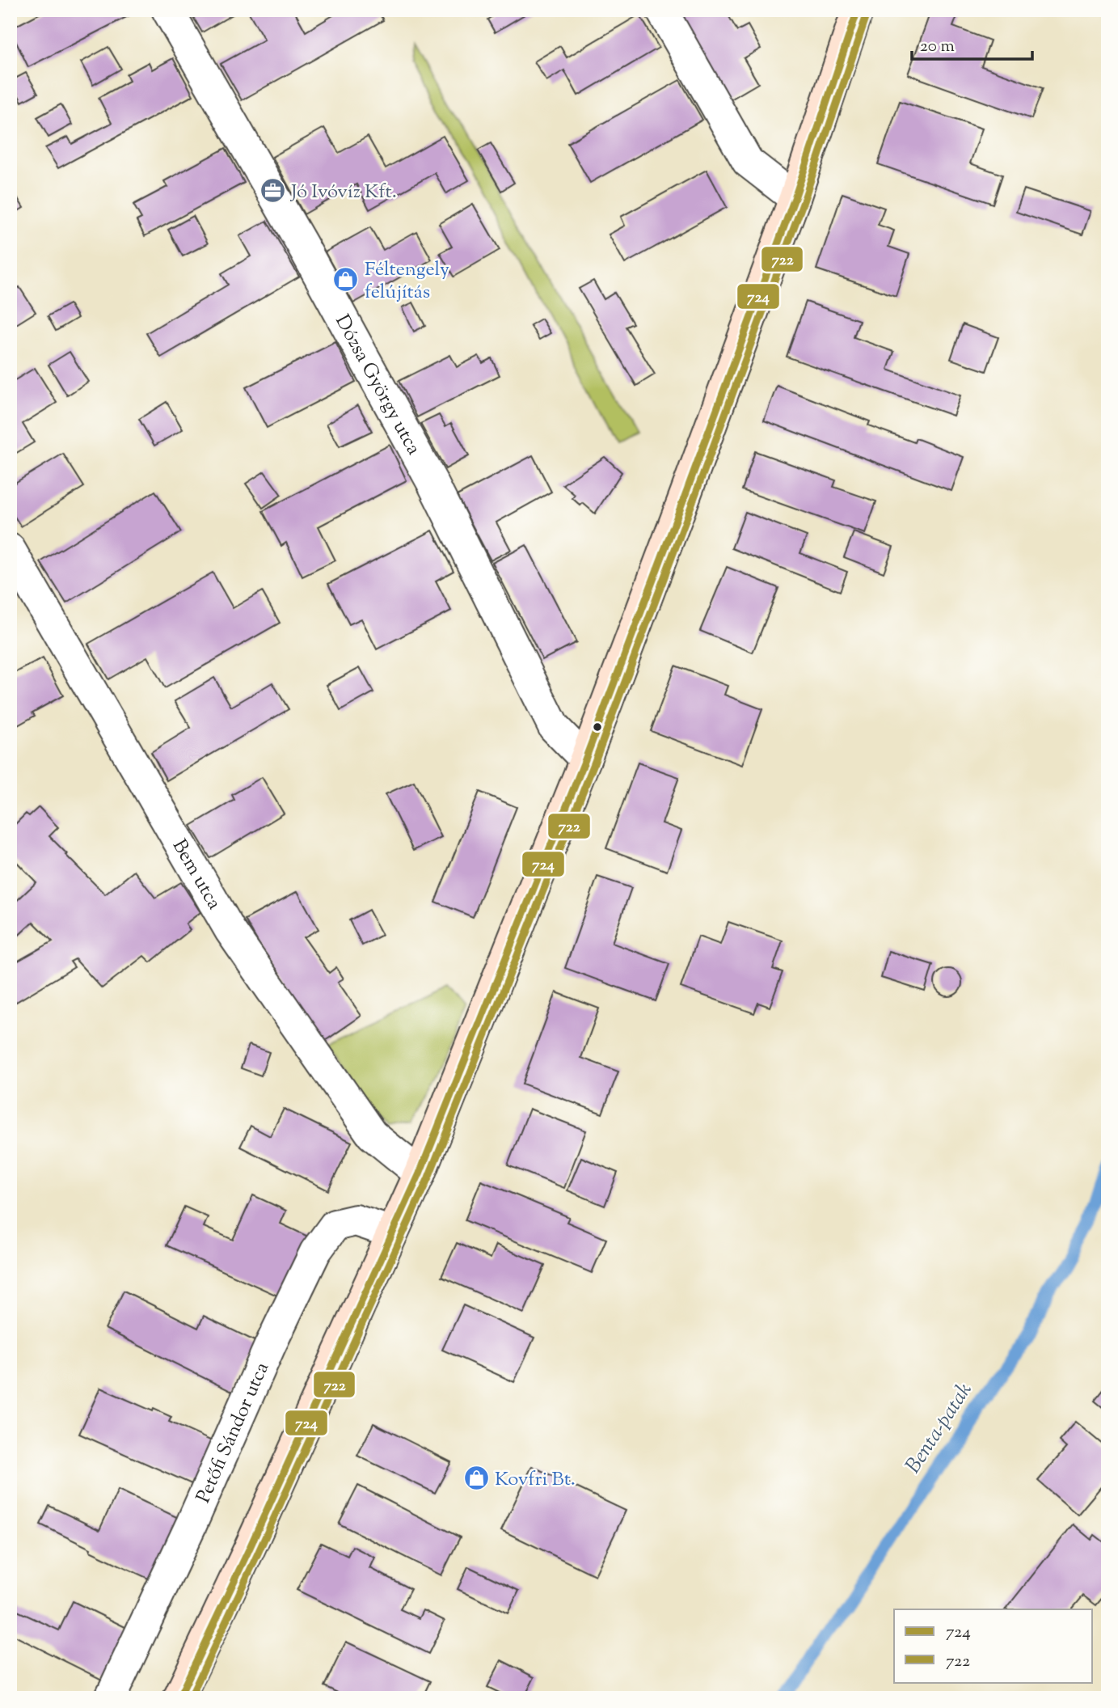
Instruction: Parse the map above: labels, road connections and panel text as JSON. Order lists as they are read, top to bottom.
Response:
{
  "streets": {
    "street": ["Dózsa György utca", "Bem utca", "Petőfi Sándor utca"]
  },
  "water": ["Benta-patak"],
  "places": {
    "office": ["Jó Ivóvíz Kft."],
    "shop": ["Féltengely felújítás", "Kovfri Bt."]
  },
  "lines": ["transit line 724", "transit line 722"],
  "legend": ["724", "722"],
  "scale_bar": "20 m"
}
